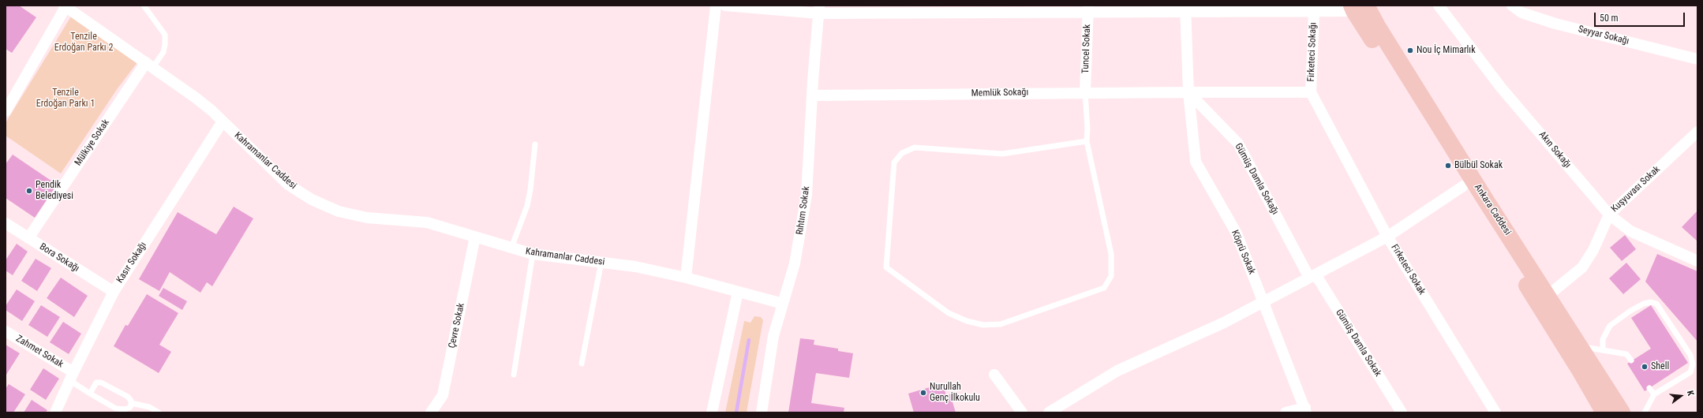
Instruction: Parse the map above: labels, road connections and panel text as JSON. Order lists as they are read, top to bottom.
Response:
{
  "streets": {
    "main road": ["Ankara Caddesi"],
    "street": [
      "Seyyar Sokağı",
      "Tuncel Sokak",
      "Firketeci Sokağı",
      "Memlük Sokağı",
      "Mülkiye Sokak",
      "Akın Sokağı",
      "Kahramanlar Caddesi",
      "Gümüş Damla Sokağı",
      "Kuşyuvası Sokak",
      "Rıhtım Sokak",
      "Köprü Sokak",
      "Bora Sokağı",
      "Kasır Sokağı",
      "Firketeci Sokak",
      "Çevre Sokak",
      "Gümüş Damla Sokak",
      "Zahmet Sokak"
    ]
  },
  "crossings": [
    ["Tuncel Sokak", "Memlük Sokağı"],
    ["Firketeci Sokağı", "Memlük Sokağı"],
    ["Memlük Sokağı", "Gümüş Damla Sokağı"],
    ["Memlük Sokağı", "Rıhtım Sokak"],
    ["Memlük Sokağı", "Köprü Sokak"],
    ["Mülkiye Sokak", "Kahramanlar Caddesi"],
    ["Mülkiye Sokak", "Bora Sokağı"],
    ["Akın Sokağı", "Kuşyuvası Sokak"],
    ["Kahramanlar Caddesi", "Rıhtım Sokak"],
    ["Kahramanlar Caddesi", "Kasır Sokağı"],
    ["Kahramanlar Caddesi", "Çevre Sokak"],
    ["Gümüş Damla Sokağı", "Köprü Sokak"],
    ["Gümüş Damla Sokağı", "Firketeci Sokak"],
    ["Gümüş Damla Sokağı", "Gümüş Damla Sokak"],
    ["Kuşyuvası Sokak", "Ankara Caddesi"],
    ["Köprü Sokak", "Firketeci Sokak"],
    ["Bora Sokağı", "Kasır Sokağı"],
    ["Kasır Sokağı", "Zahmet Sokak"],
    ["Firketeci Sokak", "Gümüş Damla Sokak"]
  ],
  "parks": ["Tenzile Erdoğan Parkı 2", "Tenzile Erdoğan Parkı 1"],
  "places": [
    "Nou İç Mimarlık",
    "Bülbül Sokak",
    "Pendik Belediyesi",
    "Shell",
    "Nurullah Genç İlkokulu"
  ],
  "scale_bar": "50 m",
  "north": "right"
}
